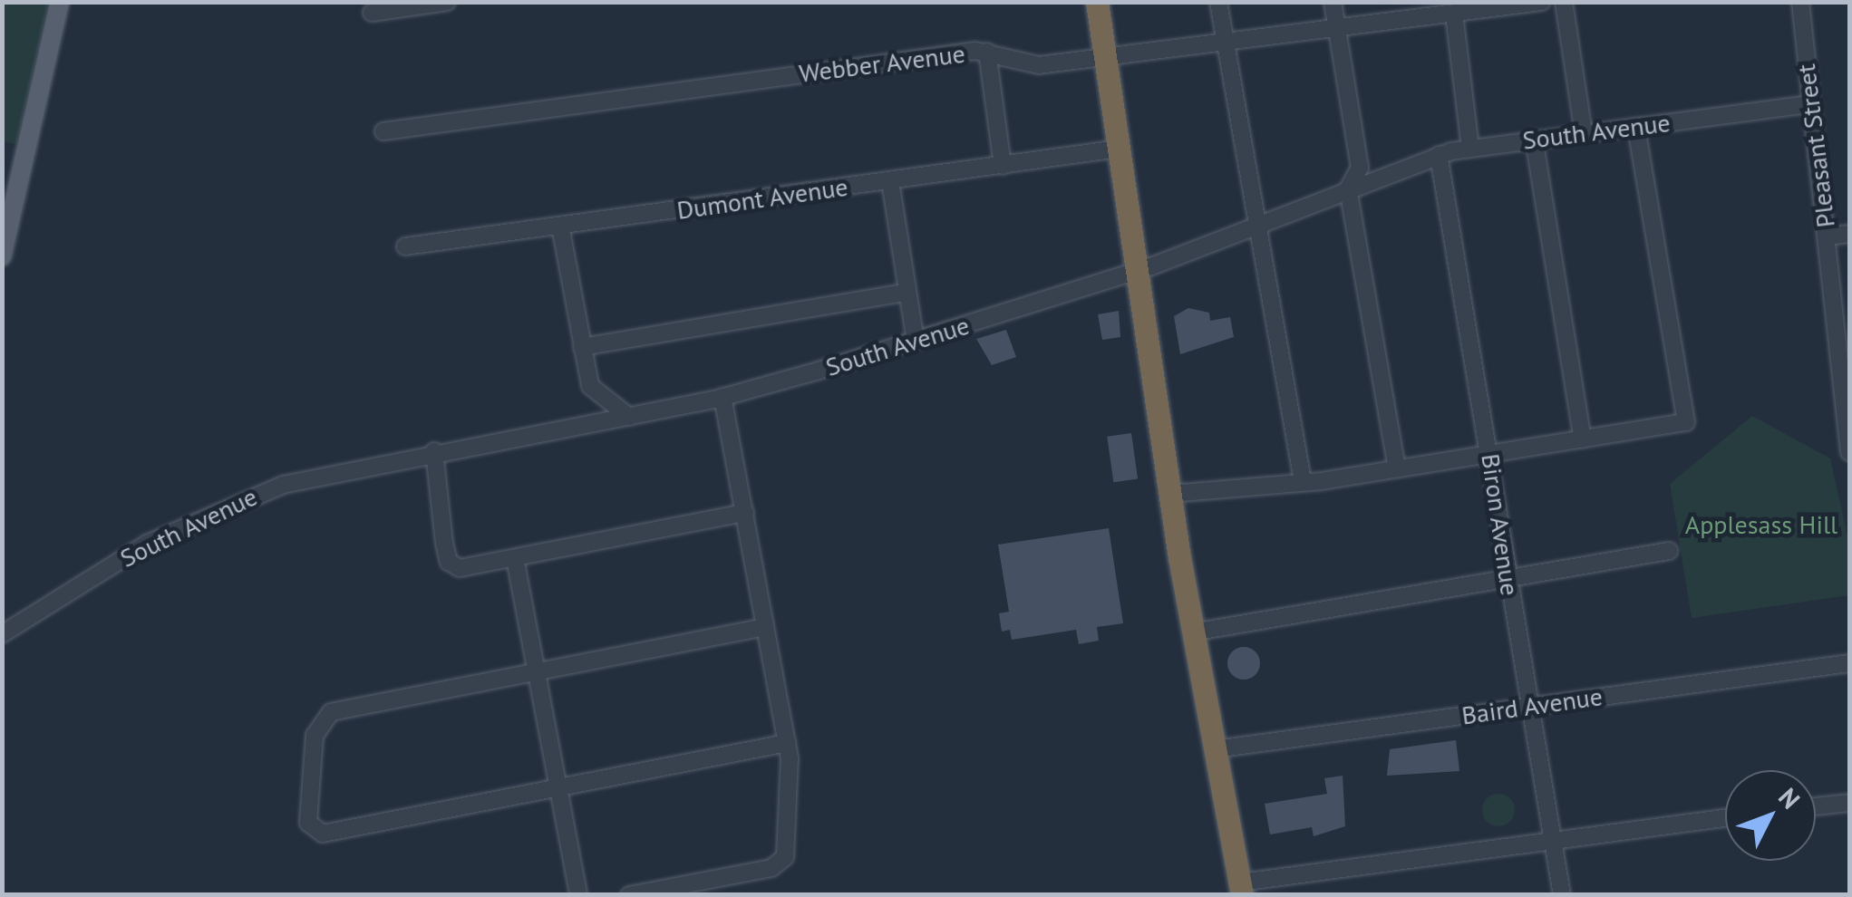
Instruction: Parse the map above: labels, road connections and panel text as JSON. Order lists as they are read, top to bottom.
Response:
{
  "streets": {
    "street": [
      "Webber Avenue",
      "South Avenue",
      "Pleasant Street",
      "Dumont Avenue",
      "Biron Avenue",
      "Baird Avenue"
    ]
  },
  "crossings": [
    ["South Avenue", "Pleasant Street"],
    ["South Avenue", "Biron Avenue"],
    ["Biron Avenue", "Baird Avenue"]
  ],
  "parks": ["Applesass Hill"],
  "north": "top right"
}
